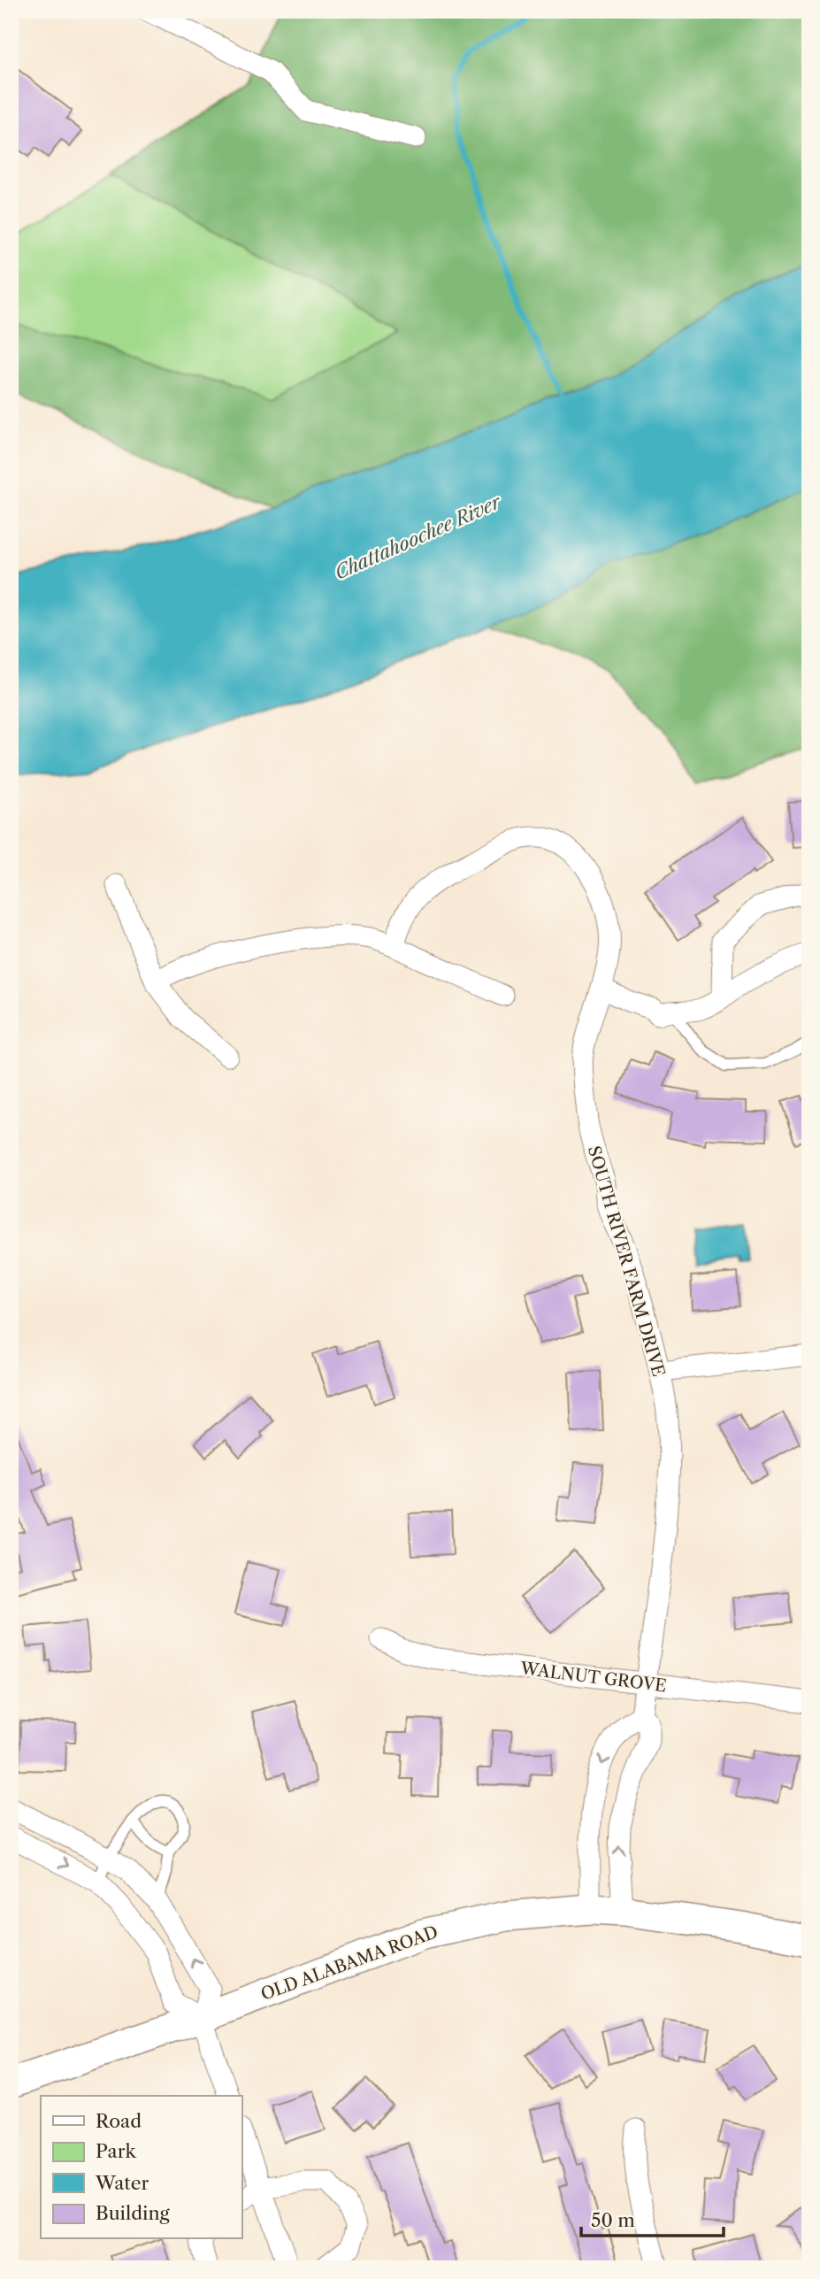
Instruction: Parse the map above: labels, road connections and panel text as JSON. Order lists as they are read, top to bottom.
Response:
{
  "streets": {
    "main road": ["OLD ALABAMA ROAD"],
    "street": ["SOUTH RIVER FARM DRIVE", "WALNUT GROVE"]
  },
  "crossings": [
    ["SOUTH RIVER FARM DRIVE", "WALNUT GROVE"],
    ["SOUTH RIVER FARM DRIVE", "OLD ALABAMA ROAD"]
  ],
  "water": ["Chattahoochee River"],
  "legend": [
    "Road",
    "Park",
    "Water",
    "Building"
  ],
  "scale_bar": "50 m"
}
